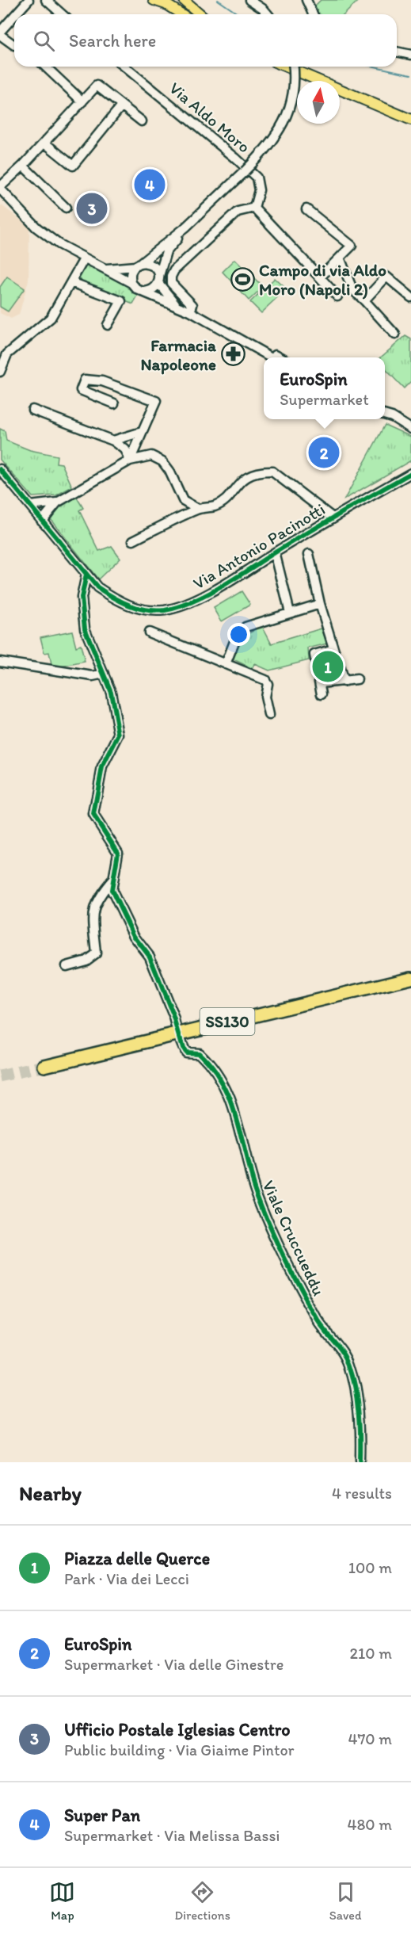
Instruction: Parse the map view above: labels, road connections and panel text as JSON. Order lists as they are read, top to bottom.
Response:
{
  "streets": {
    "highway": ["SS130"],
    "street": ["Via Aldo Moro", "Via Antonio Pacinotti", "Viale Cruccueddu"]
  },
  "crossings": [
    ["Via Antonio Pacinotti", "Viale Cruccueddu"]
  ],
  "places": {
    "sports": ["Campo di via Aldo Moro (Napoli 2)"],
    "pharmacy": ["Farmacia Napoleone"]
  },
  "north": "top",
  "page": {
    "search": "Search here",
    "pins": [
      "4",
      "3",
      "2",
      "1"
    ],
    "popup": ["EuroSpin", "Supermarket"],
    "heading": ["Nearby", "4 results"],
    "list": [
      {
        "mark": "1",
        "name": "Piazza delle Querce",
        "note": "Park · Via dei Lecci",
        "value": "100 m"
      },
      {
        "mark": "2",
        "name": "EuroSpin",
        "note": "Supermarket · Via delle Ginestre",
        "value": "210 m"
      },
      {
        "mark": "3",
        "name": "Ufficio Postale Iglesias Centro",
        "note": "Public building · Via Giaime Pintor",
        "value": "470 m"
      },
      {
        "mark": "4",
        "name": "Super Pan",
        "note": "Supermarket · Via Melissa Bassi",
        "value": "480 m"
      }
    ],
    "nav": ["Map", "Directions", "Saved"]
  }
}
